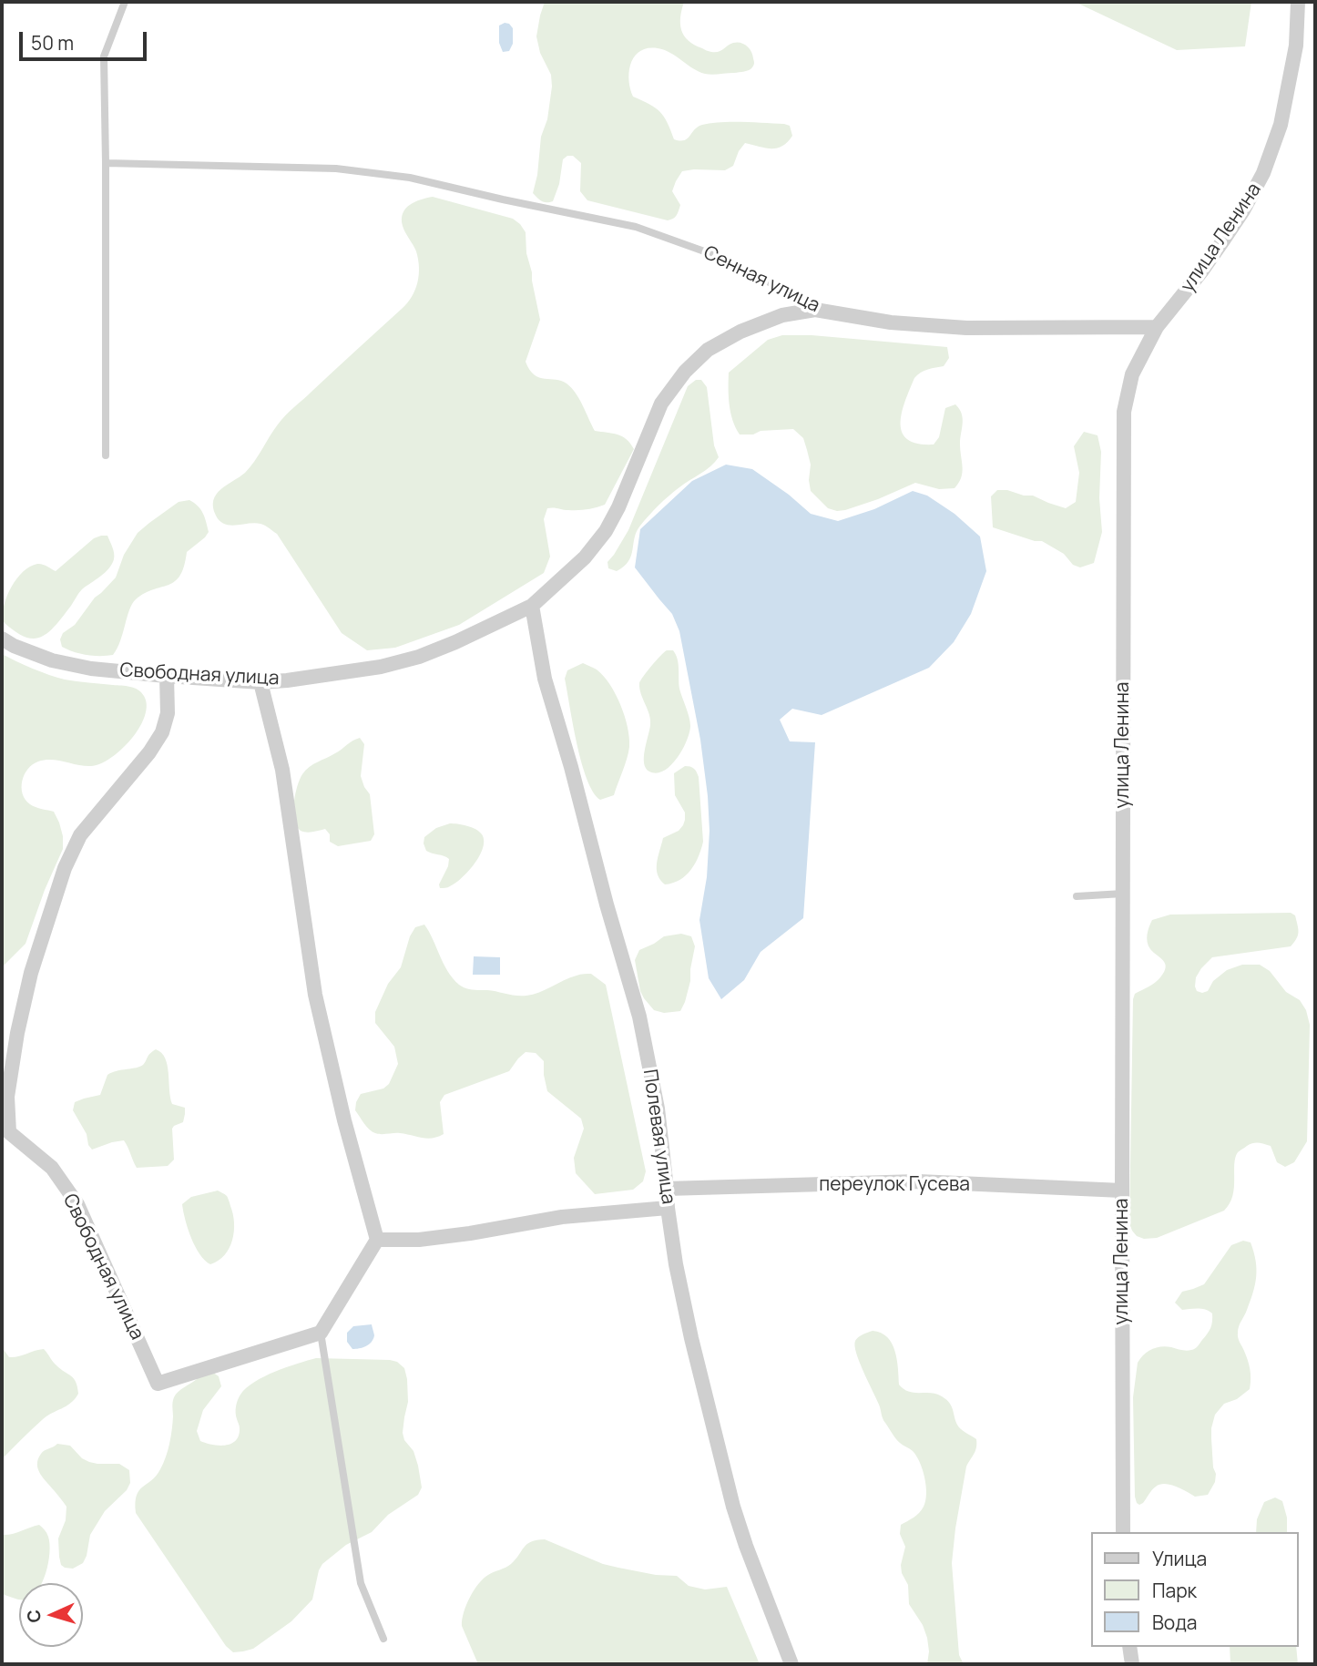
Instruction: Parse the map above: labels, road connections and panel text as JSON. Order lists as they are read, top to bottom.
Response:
{
  "streets": {
    "street": [
      "улица Ленина",
      "Сенная улица",
      "Свободная улица",
      "Полевая улица",
      "переулок Гусева"
    ]
  },
  "crossings": [
    ["улица Ленина", "Сенная улица"],
    ["улица Ленина", "переулок Гусева"],
    ["Сенная улица", "Свободная улица"],
    ["Свободная улица", "Полевая улица"],
    ["Полевая улица", "переулок Гусева"]
  ],
  "legend": ["Улица", "Парк", "Вода"],
  "scale_bar": "50 m",
  "north": "left"
}
